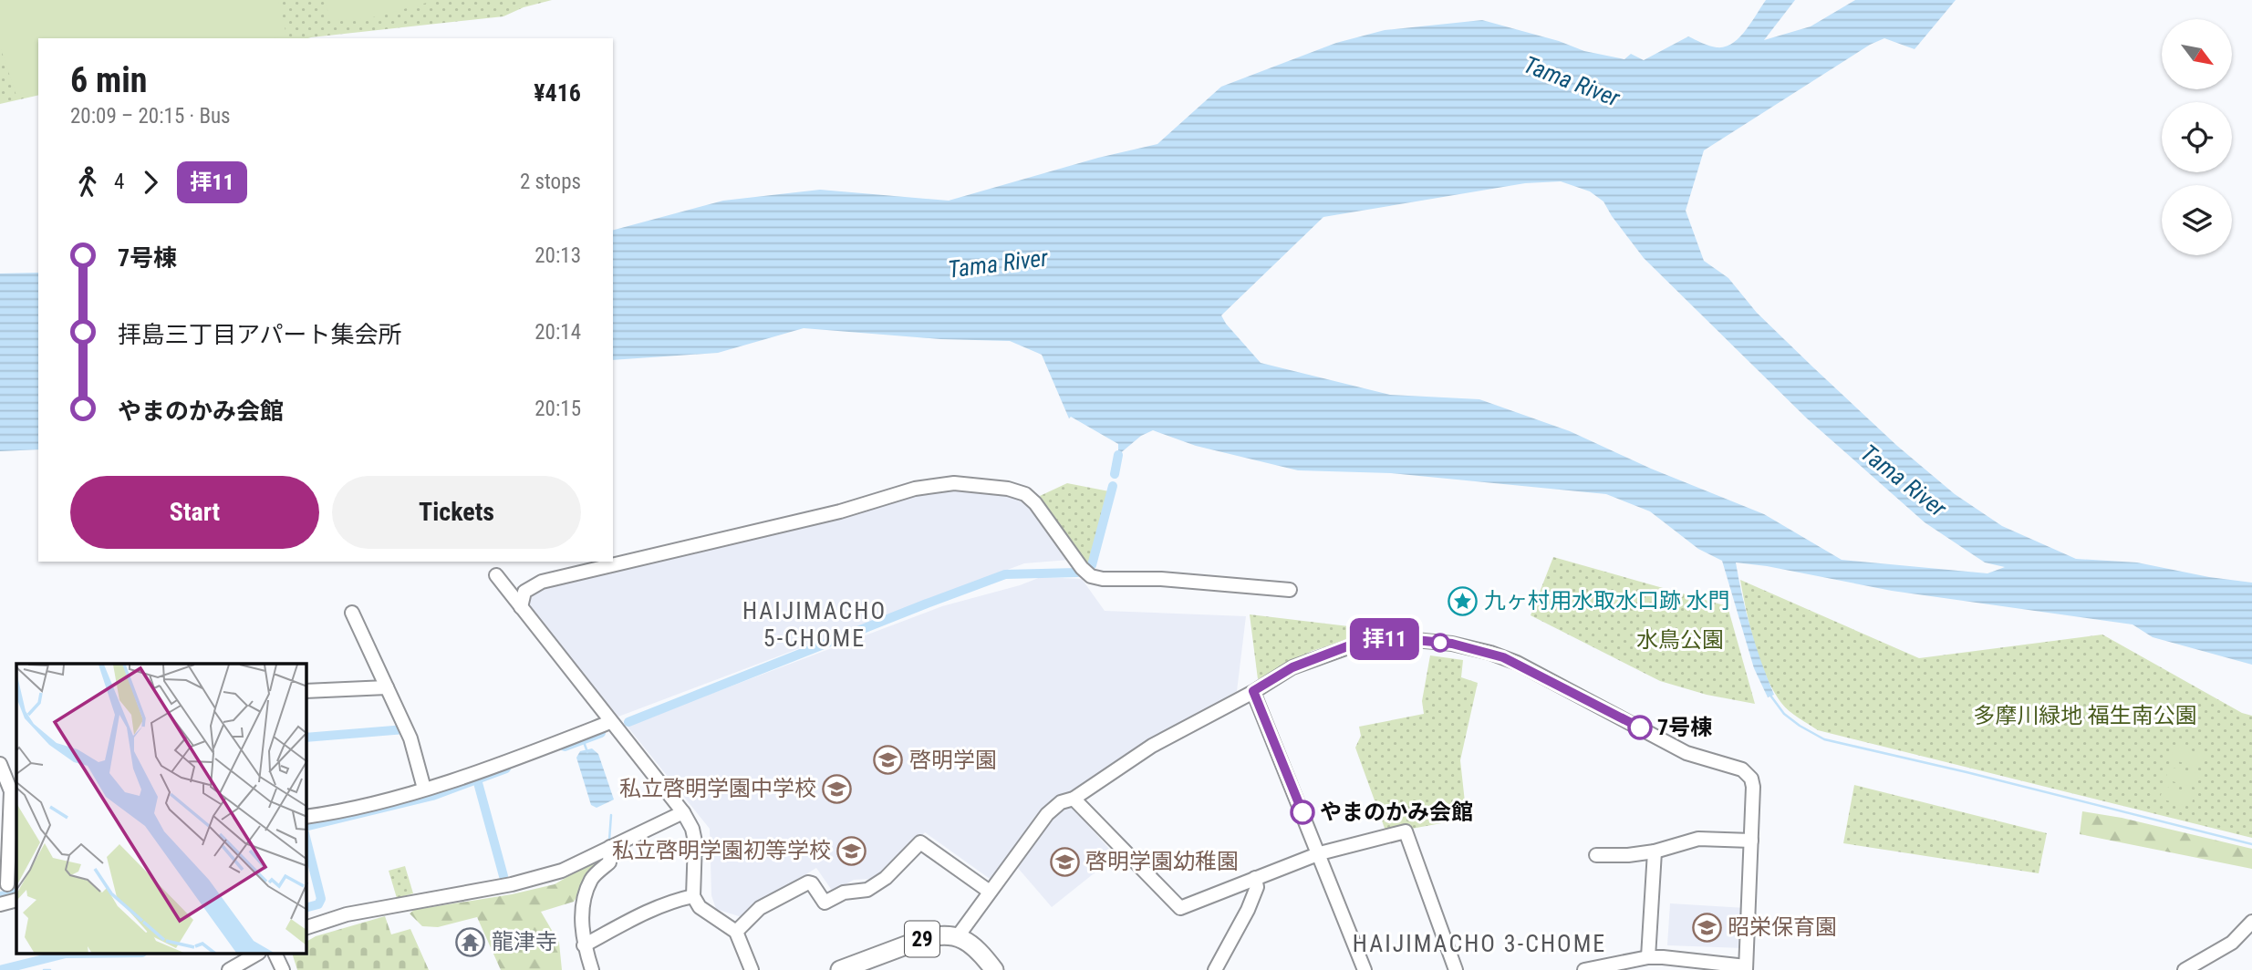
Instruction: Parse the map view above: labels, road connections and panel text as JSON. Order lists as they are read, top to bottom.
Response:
{
  "streets": {
    "main road": ["29"]
  },
  "districts": ["HAIJIMACHO 5-CHOME", "HAIJIMACHO 3-CHOME"],
  "water": ["Tama River"],
  "parks": ["水鳥公園", "多摩川緑地 福生南公園"],
  "places": {
    "place": ["九ヶ村用水取水口跡 水門"],
    "other": ["7号棟", "やまのかみ会館"],
    "school or university": [
      "啓明学園",
      "私立啓明学園中学校",
      "私立啓明学園初等学校",
      "啓明学園幼稚園",
      "昭栄保育園"
    ],
    "temple": ["龍津寺"]
  },
  "lines": ["bus line 拝11"],
  "north": "bottom right",
  "page": {
    "on_map": "拝11",
    "heading": ["6 min", "20:09 – 20:15 · Bus", "¥416"],
    "legs": ["4", "拝11", "2 stops"],
    "list": [
      {
        "name": "7号棟",
        "value": "20:13"
      },
      {
        "name": "拝島三丁目アパート集会所",
        "value": "20:14"
      },
      {
        "name": "やまのかみ会館",
        "value": "20:15"
      }
    ],
    "buttons": ["Start", "Tickets"]
  }
}
